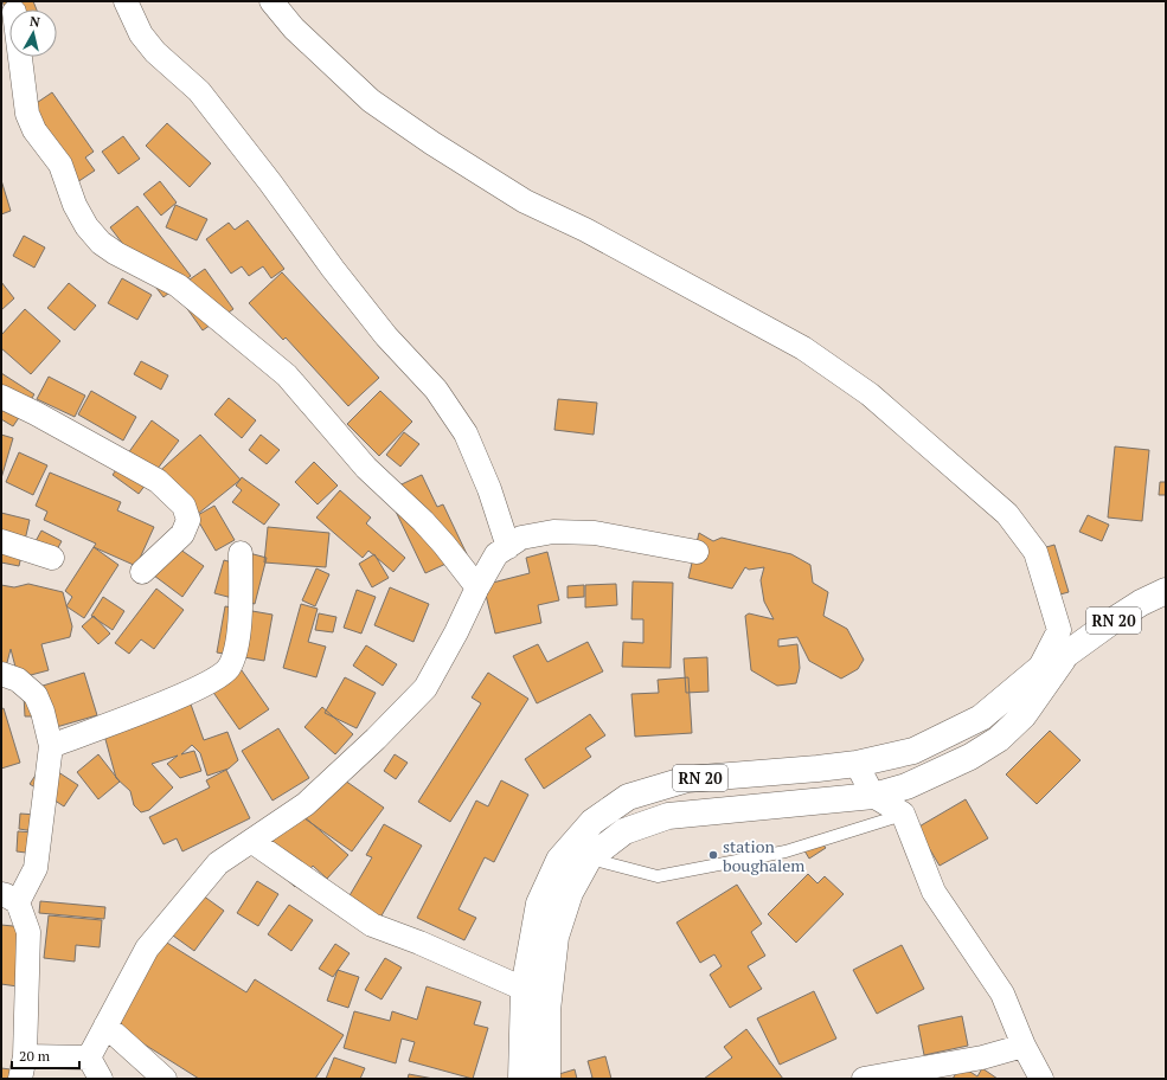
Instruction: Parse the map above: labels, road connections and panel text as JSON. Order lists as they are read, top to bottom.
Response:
{
  "streets": {
    "main road": ["RN 20"]
  },
  "places": ["station boughalem"],
  "scale_bar": "20 m",
  "north": "top"
}
